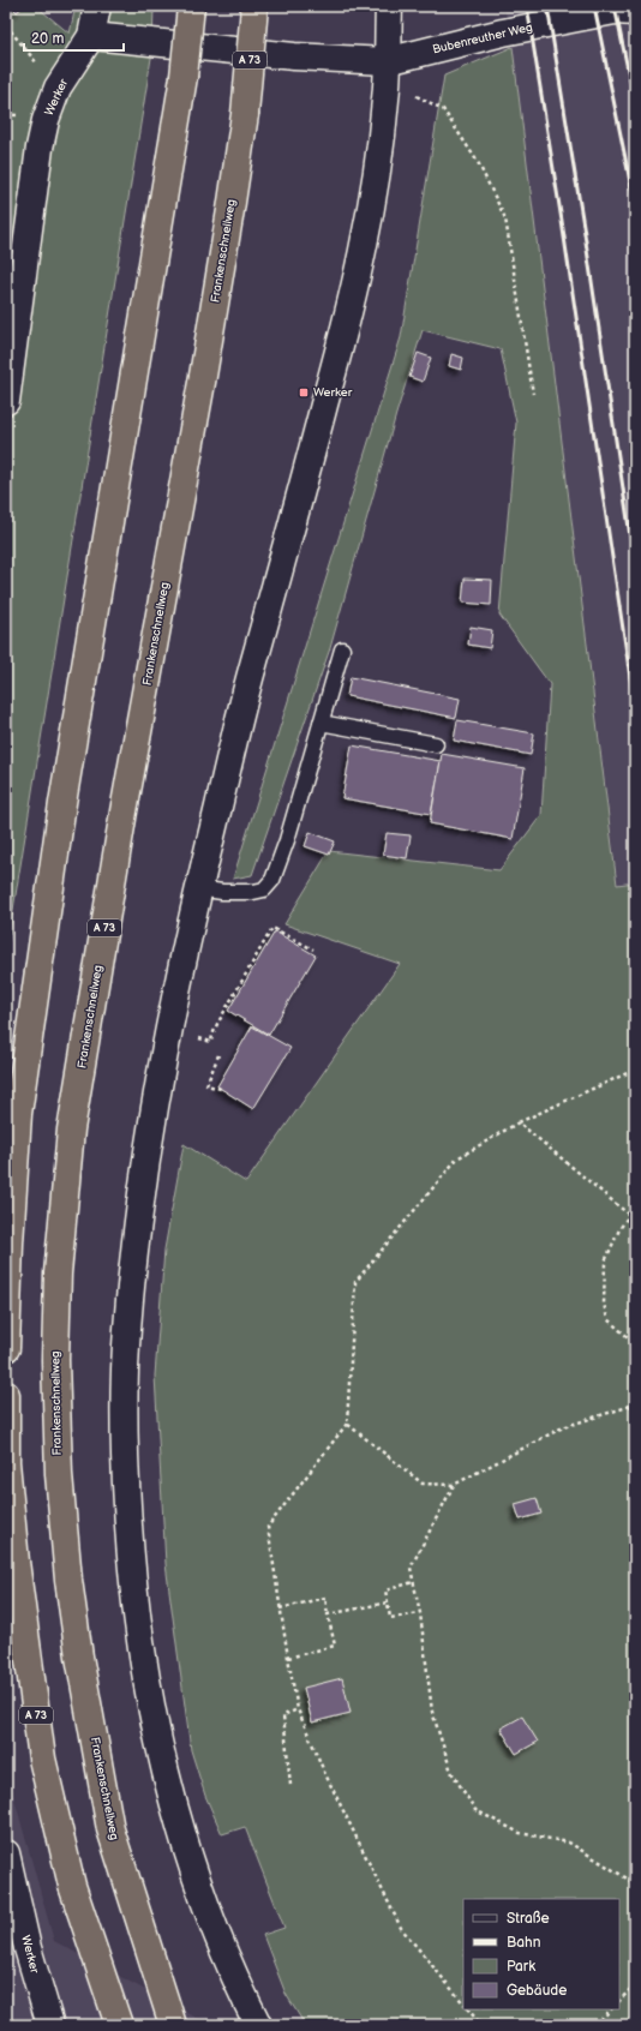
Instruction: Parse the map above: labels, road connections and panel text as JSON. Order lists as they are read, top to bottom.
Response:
{
  "streets": {
    "highway": ["A 73", "Frankenschnellweg"],
    "main road": ["Bubenreuther Weg", "Werker"]
  },
  "places": {
    "transit": ["Werker"]
  },
  "legend": [
    "Straße",
    "Bahn",
    "Park",
    "Gebäude"
  ],
  "scale_bar": "20 m"
}
